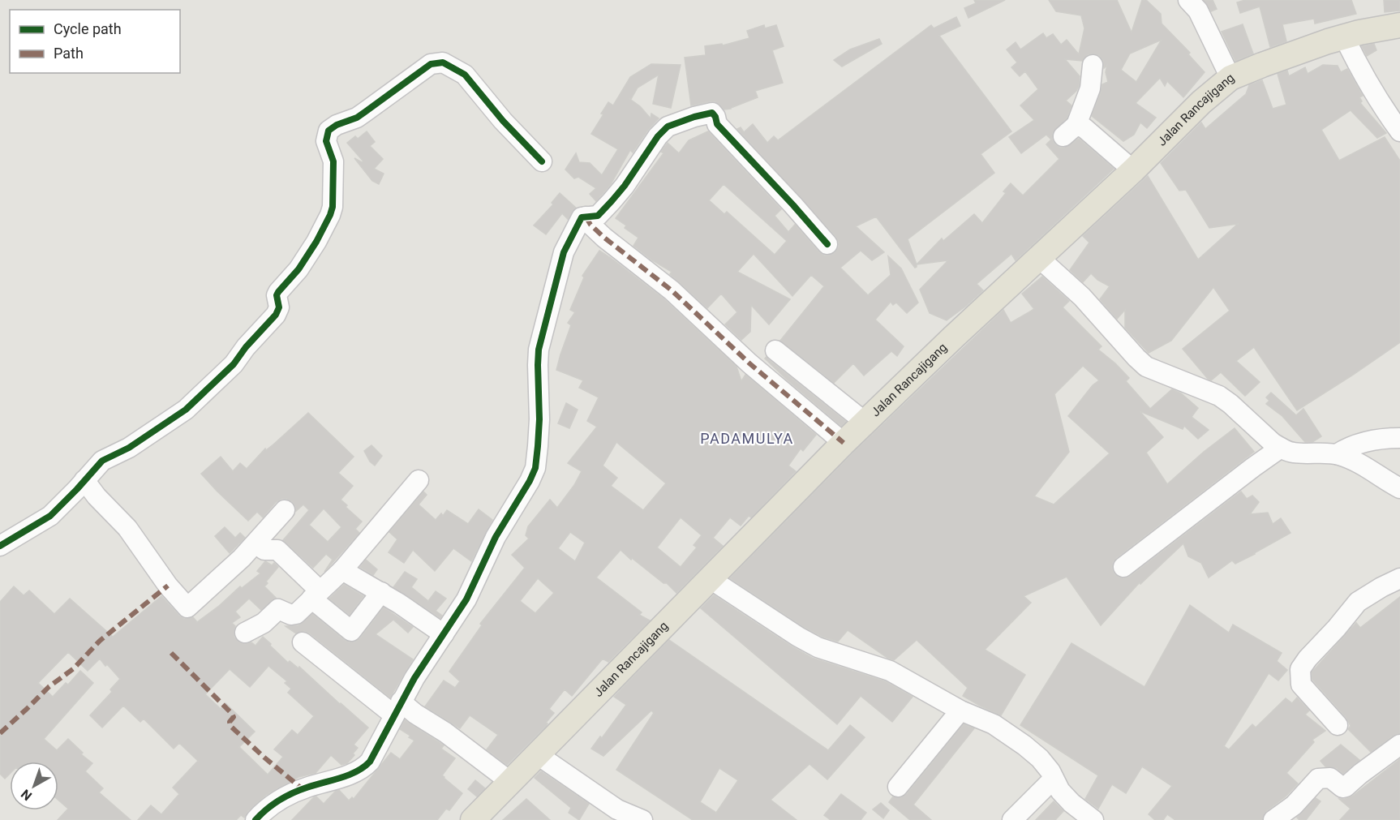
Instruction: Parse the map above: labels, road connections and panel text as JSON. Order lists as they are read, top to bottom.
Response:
{
  "streets": {
    "main road": ["Jalan Rancajigang"]
  },
  "districts": ["PADAMULYA"],
  "legend": ["Cycle path", "Path"],
  "north": "bottom left"
}
